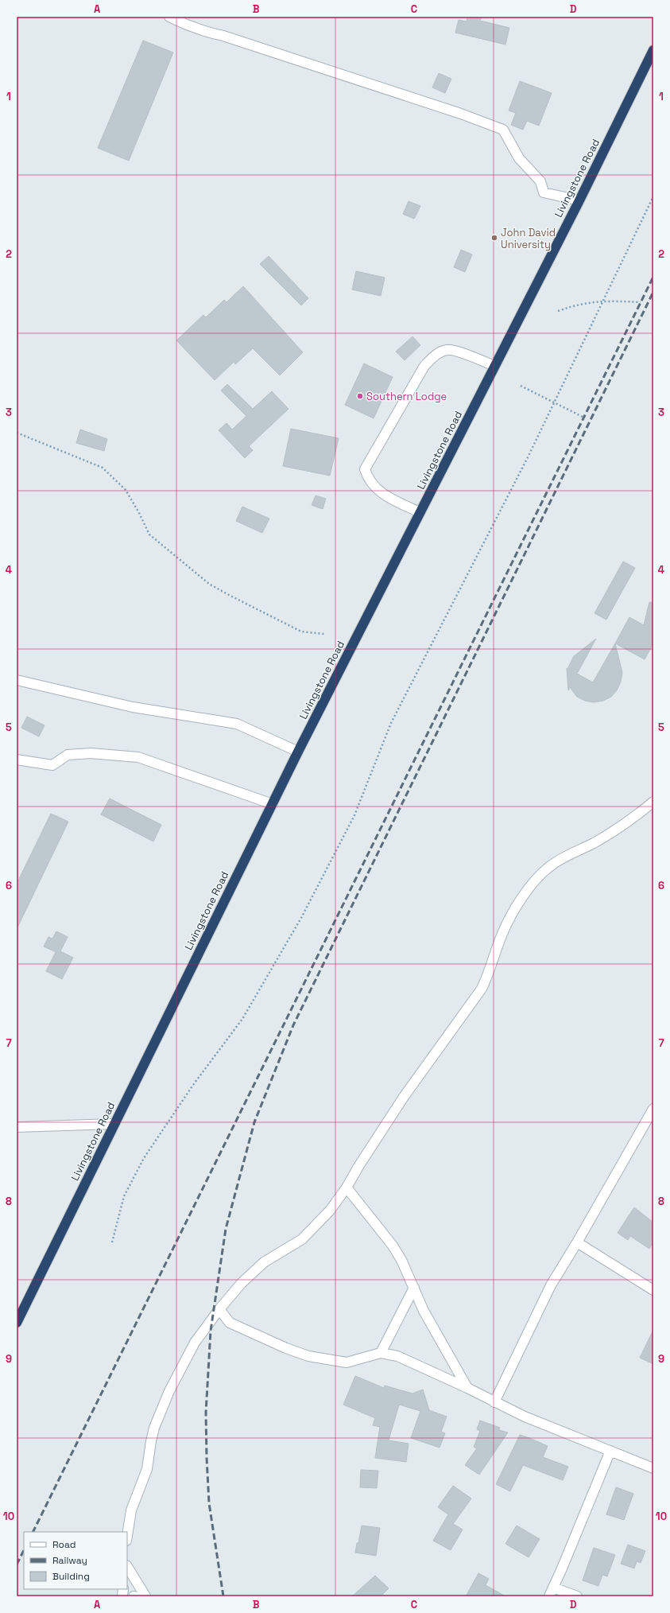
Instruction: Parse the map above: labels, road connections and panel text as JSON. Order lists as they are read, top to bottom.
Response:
{
  "streets": {
    "highway": ["Livingstone Road"]
  },
  "places": ["John David University", "Southern Lodge"],
  "legend": ["Road", "Railway", "Building"],
  "grid": {
    "columns": [
      "A",
      "B",
      "C",
      "D"
    ],
    "rows": [
      "1",
      "2",
      "3",
      "4",
      "5",
      "6",
      "7",
      "8",
      "9",
      "10"
    ]
  }
}
